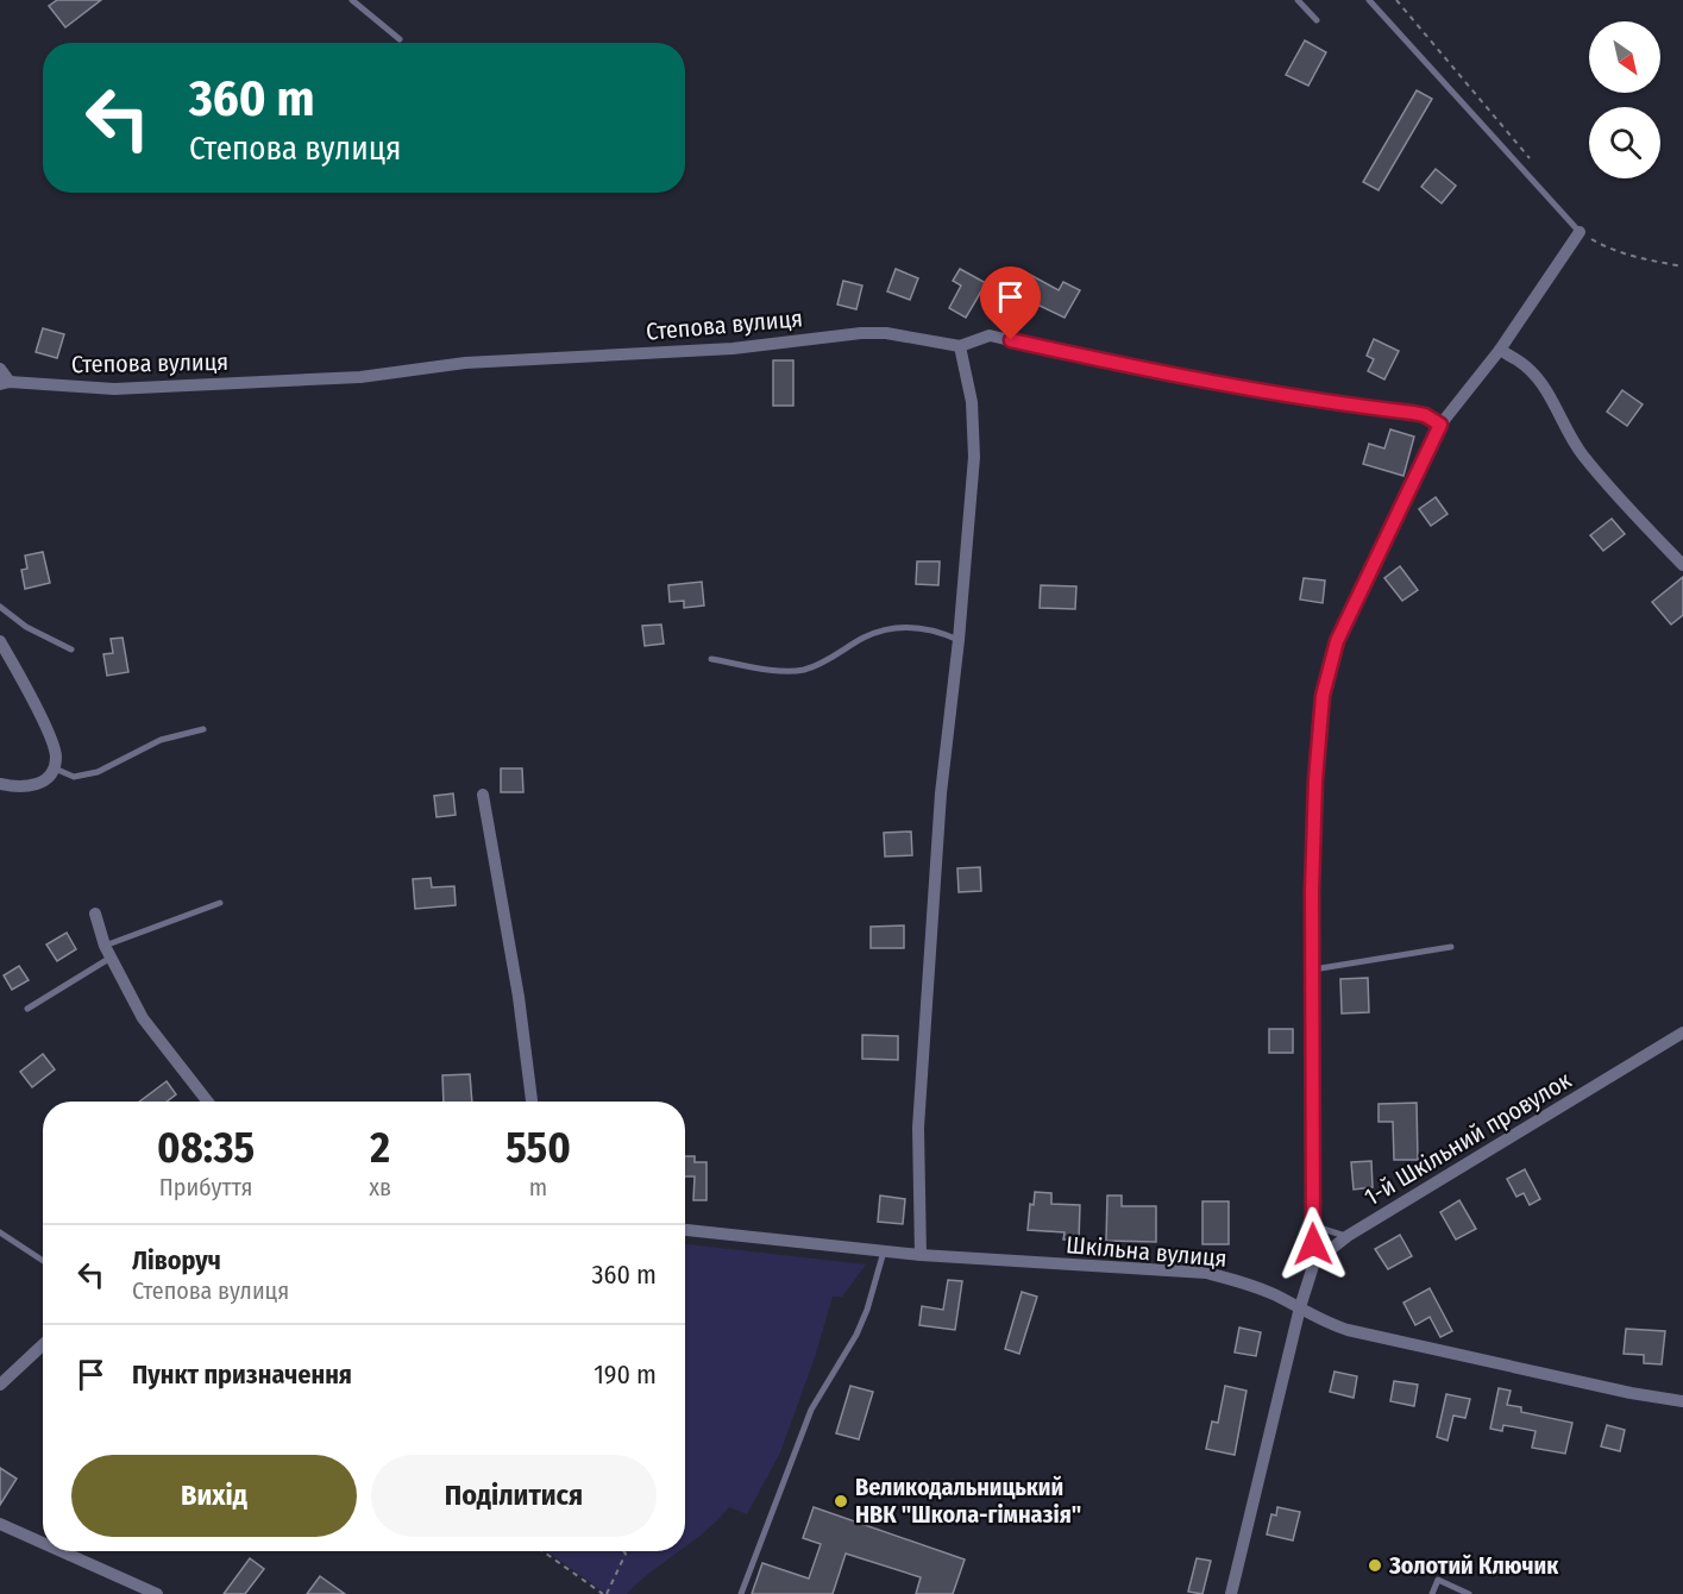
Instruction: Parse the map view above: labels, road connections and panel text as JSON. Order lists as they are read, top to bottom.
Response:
{
  "streets": {
    "street": ["Степова вулиця", "1-й Шкільний провулок", "Шкільна вулиця"]
  },
  "places": ["Великодальницький НВК \"Школа-гімназія\"", "Золотий Ключик"],
  "north": "bottom right",
  "page": {
    "turn": ["360 m", "Степова вулиця"],
    "eta": [
      "08:35",
      "Прибуття",
      "2",
      "хв",
      "550",
      "m"
    ],
    "list": [
      {
        "name": "Ліворуч",
        "note": "Степова вулиця",
        "value": "360 m"
      },
      {
        "name": "Пункт призначення",
        "value": "190 m"
      }
    ],
    "buttons": ["Вихід", "Поділитися"]
  }
}
